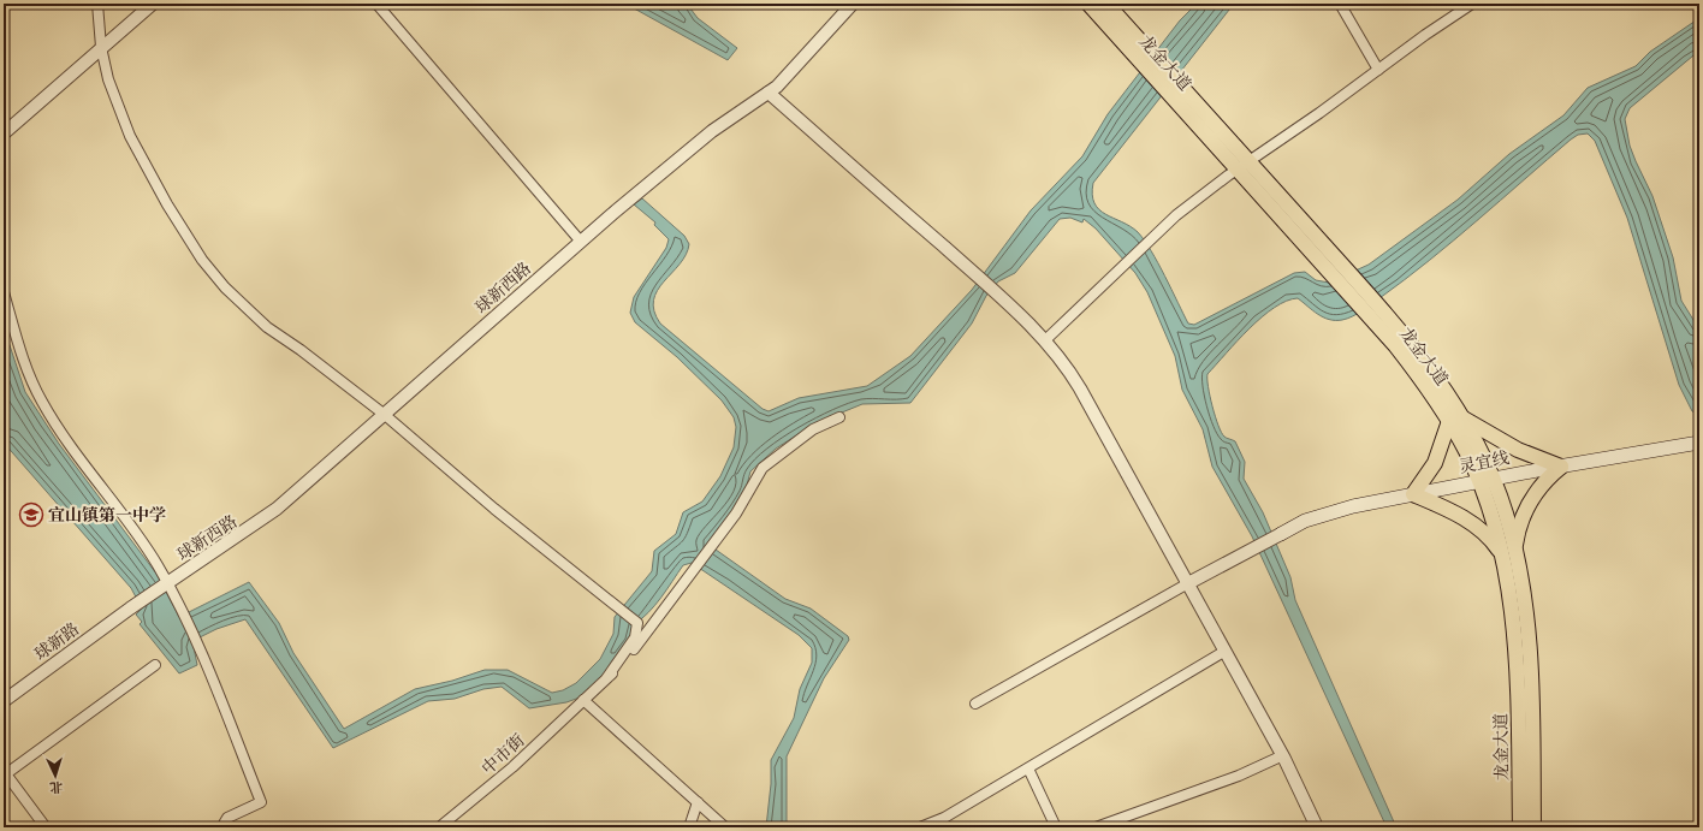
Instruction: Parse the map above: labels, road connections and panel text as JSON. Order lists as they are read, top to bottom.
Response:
{
  "streets": {
    "main road": ["龙金大道", "灵宜线"],
    "street": ["球新西路", "球新路", "中市街"]
  },
  "crossings": [
    ["龙金大道", "灵宜线"],
    ["球新西路", "球新路"]
  ],
  "places": {
    "school or university": ["宜山镇第一中学"]
  },
  "north": "bottom"
}
